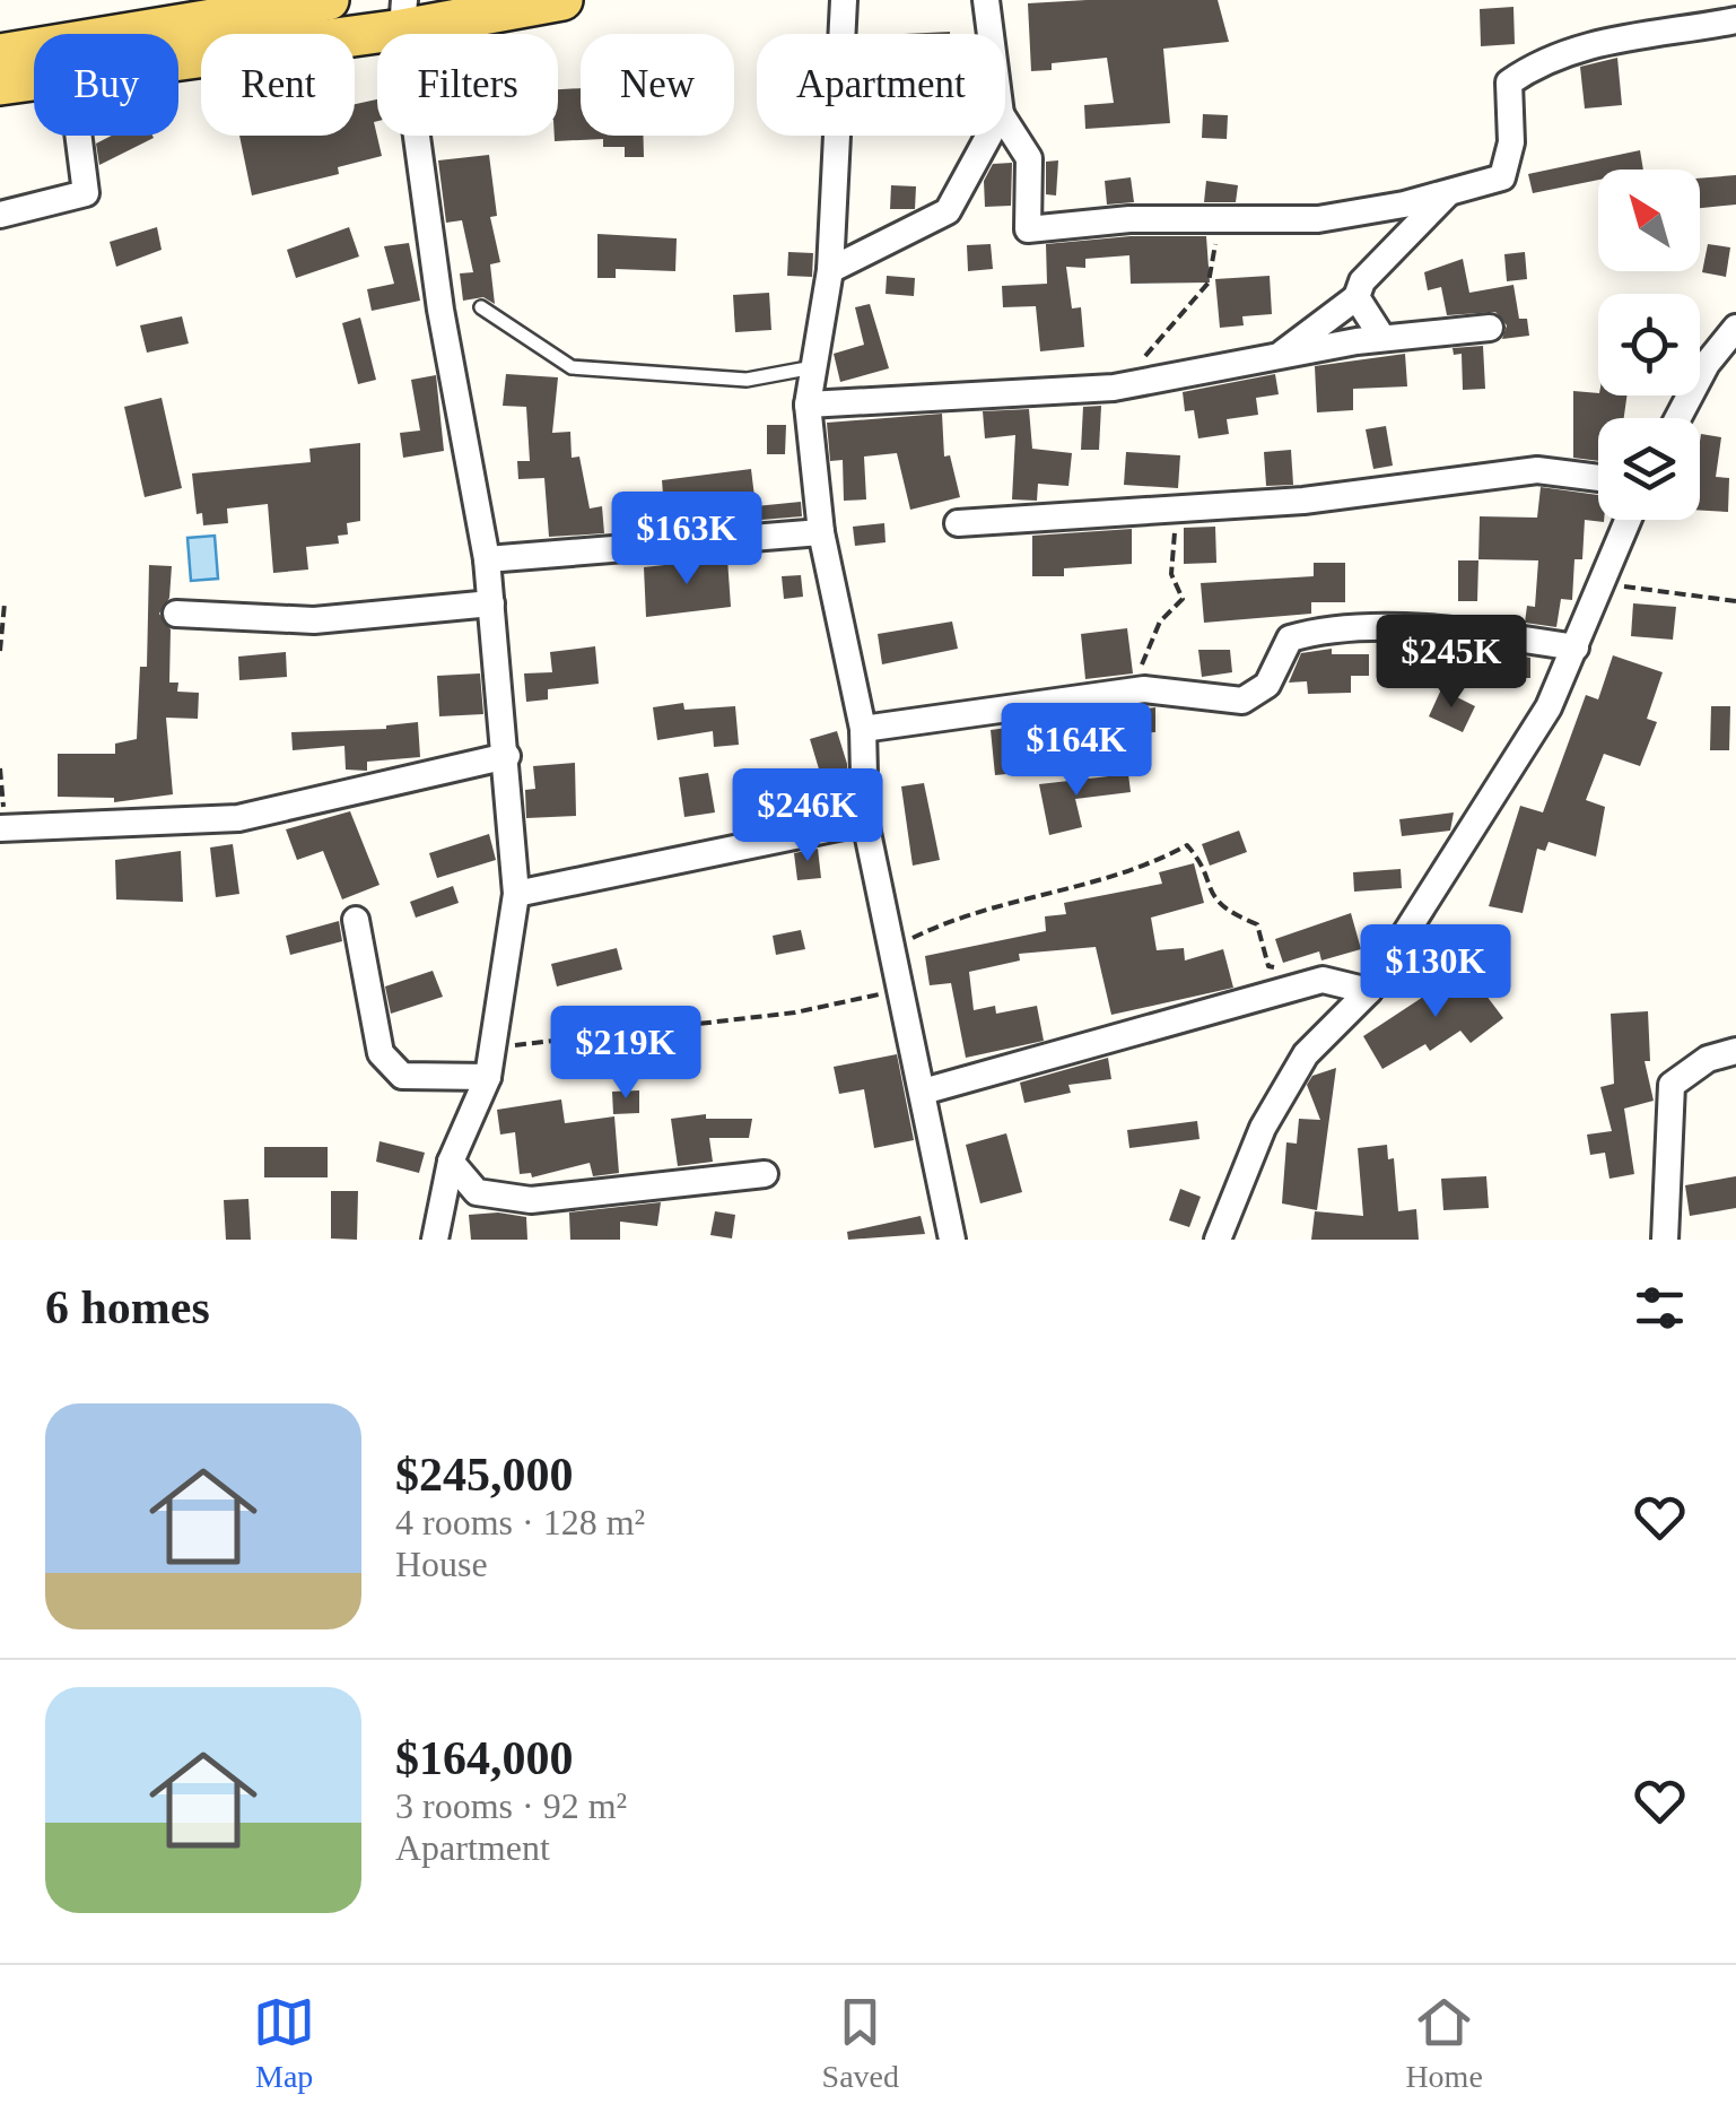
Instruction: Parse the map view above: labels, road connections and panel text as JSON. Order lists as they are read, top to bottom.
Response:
{
  "north": "top left",
  "page": {
    "chip": [
      "Buy",
      "Rent",
      "Filters",
      "New",
      "Apartment"
    ],
    "price": [
      "$163K",
      "$245K",
      "$164K",
      "$246K",
      "$130K",
      "$219K"
    ],
    "heading": "6 homes",
    "list": [
      {
        "name": "$245,000",
        "note": "4 rooms · 128 m² · House"
      },
      {
        "name": "$164,000",
        "note": "3 rooms · 92 m² · Apartment"
      }
    ],
    "tabs": ["Map", "Saved", "Home"]
  }
}
